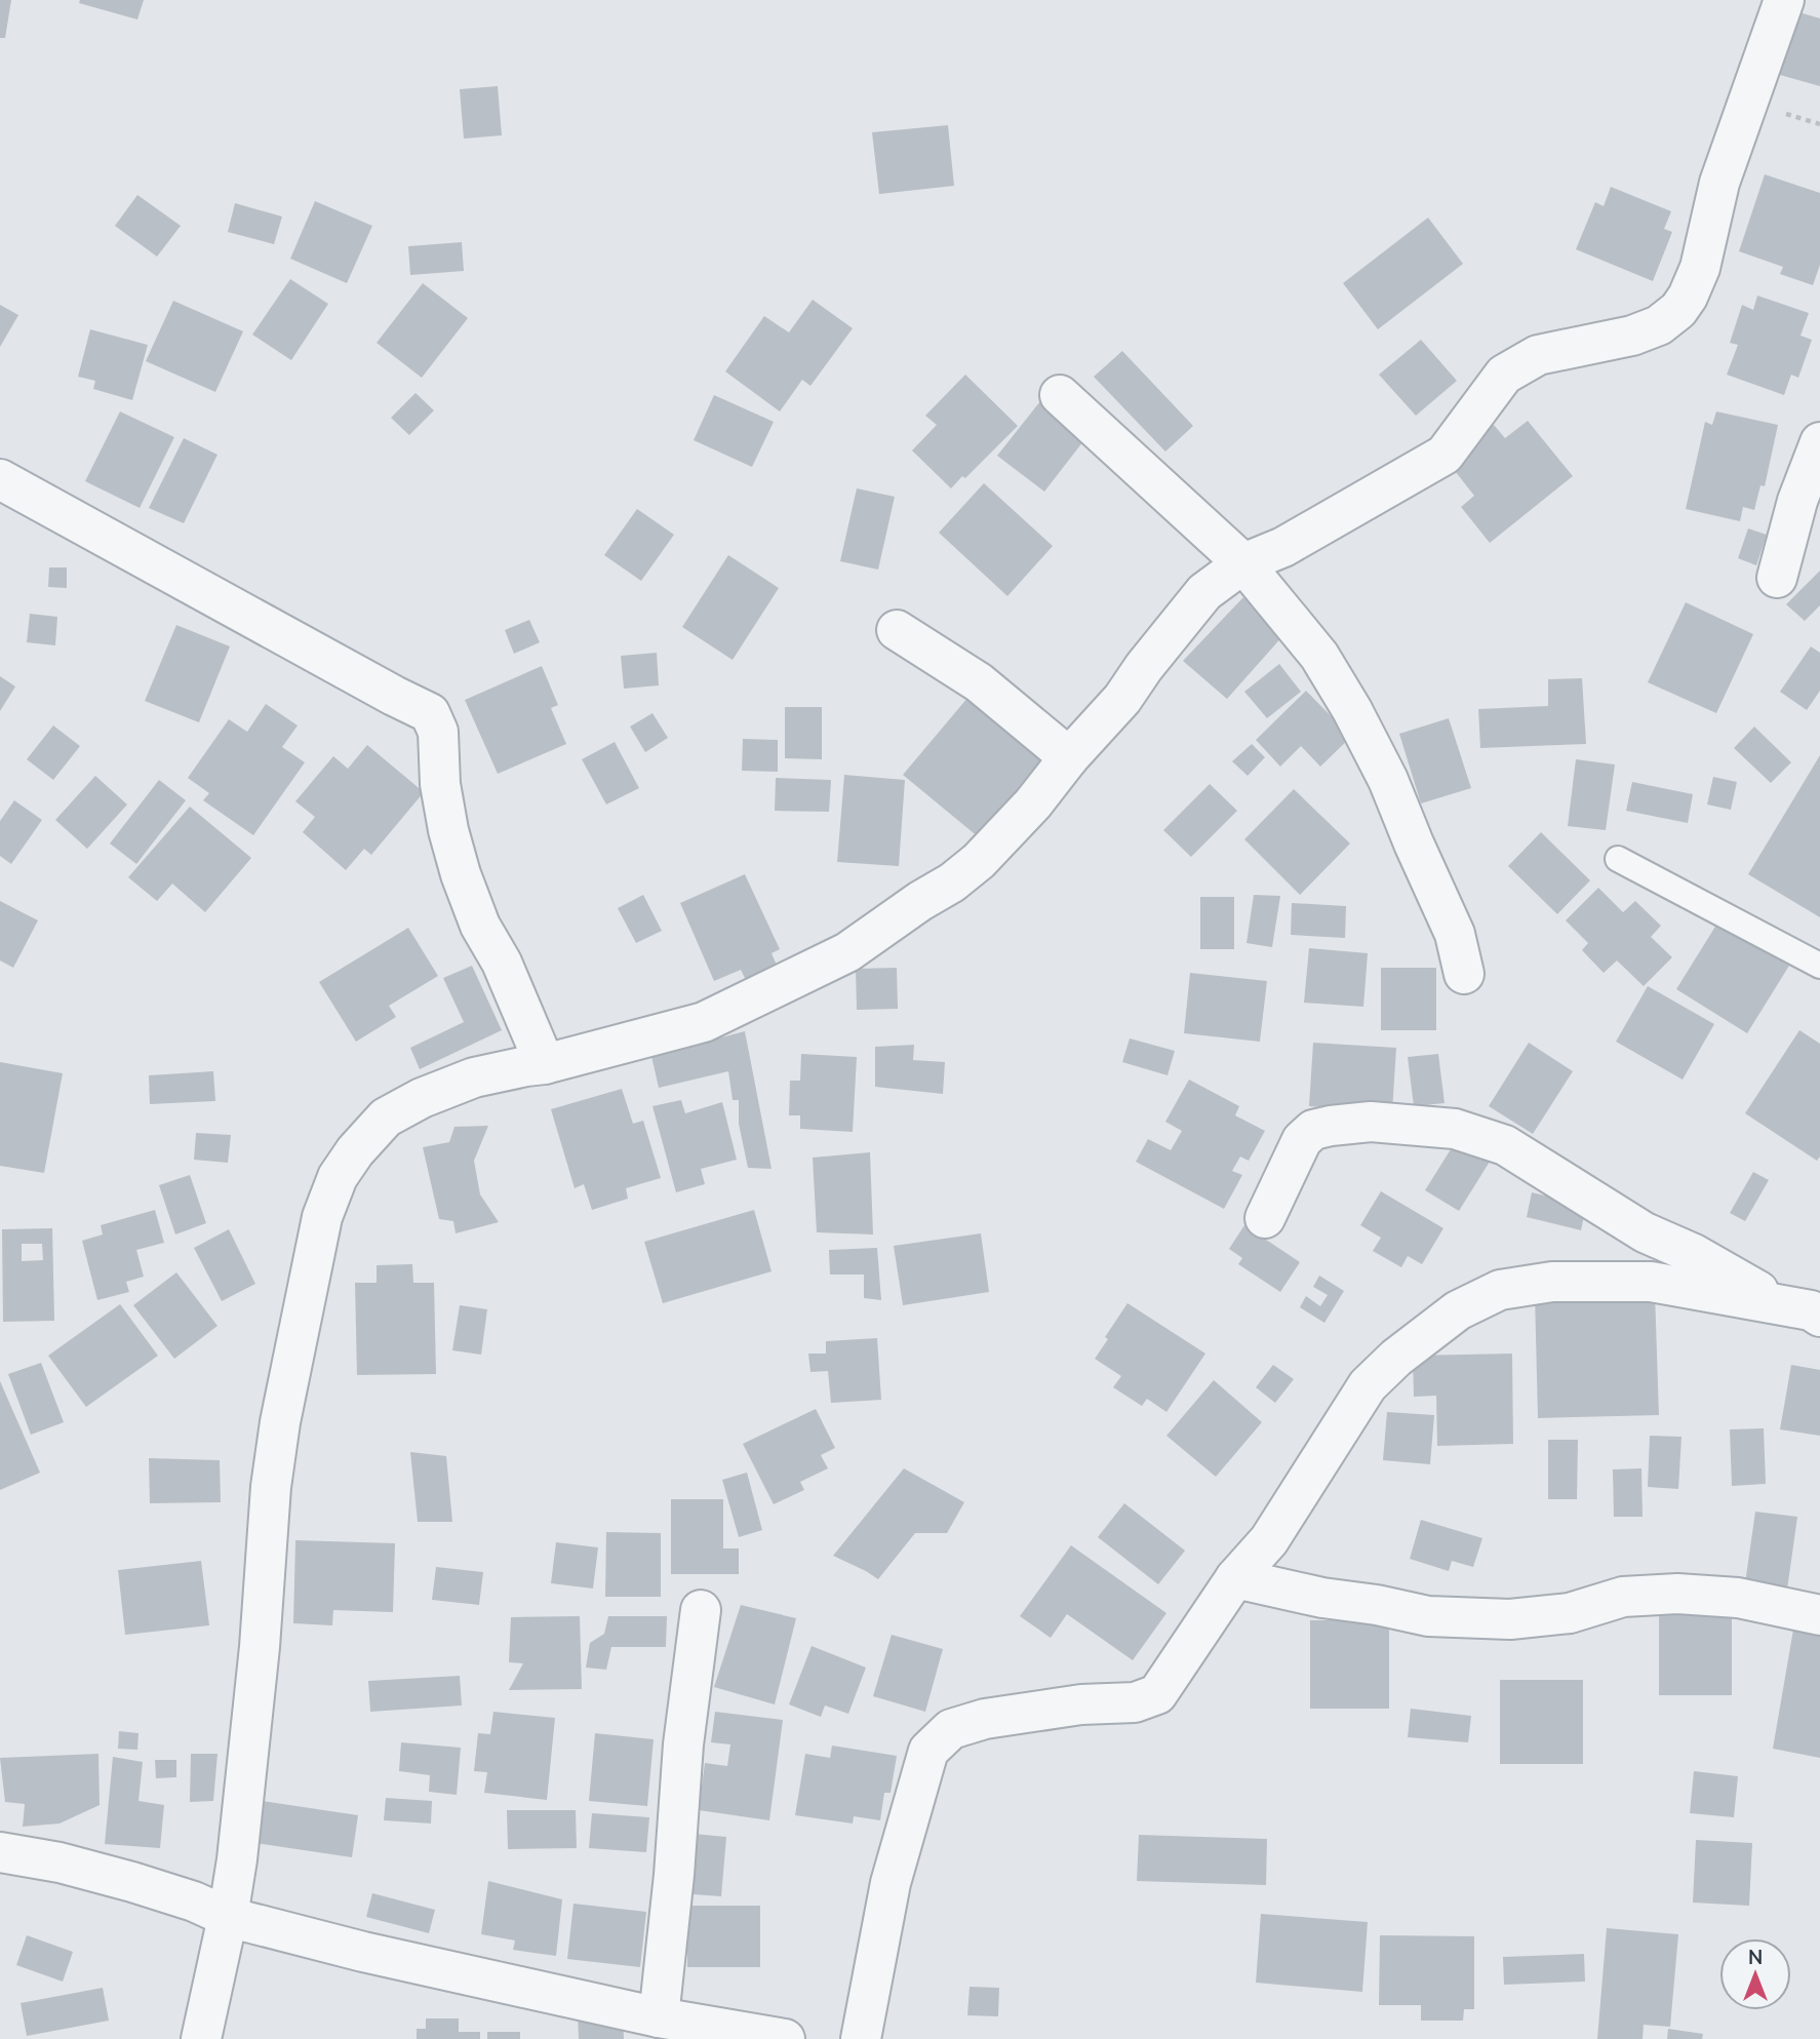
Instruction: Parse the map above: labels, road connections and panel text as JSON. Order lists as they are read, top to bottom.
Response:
{
  "north": "top"
}
